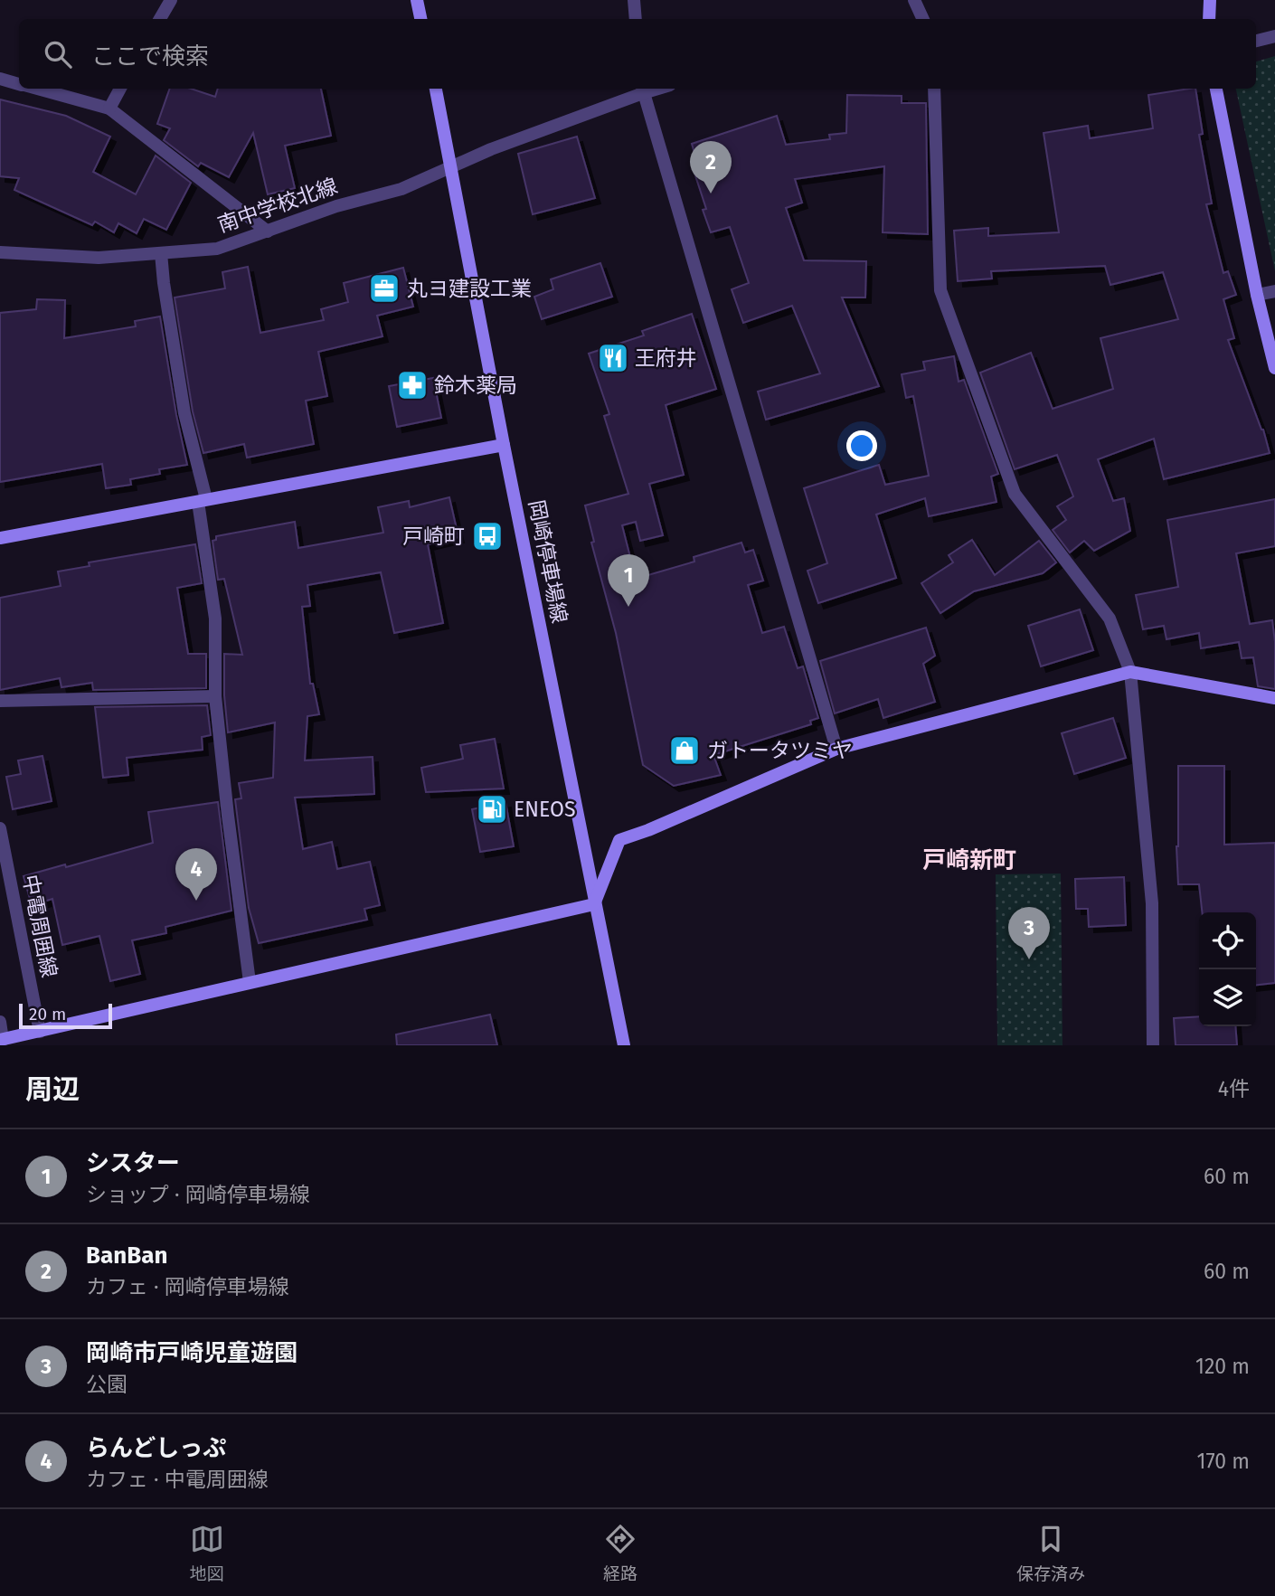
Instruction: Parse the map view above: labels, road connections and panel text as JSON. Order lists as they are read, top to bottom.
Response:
{
  "streets": {
    "street": ["南中学校北線", "岡崎停車場線", "中電周囲線"]
  },
  "crossings": [
    ["南中学校北線", "岡崎停車場線"]
  ],
  "districts": ["戸崎新町"],
  "places": {
    "office": ["丸ヨ建設工業"],
    "restaurant": ["王府井"],
    "pharmacy": ["鈴木薬局"],
    "bus stop": ["戸崎町"],
    "shop": ["ガトータツミヤ"],
    "fuel station": ["ENEOS"]
  },
  "scale_bar": "20 m",
  "page": {
    "search": "ここで検索",
    "pins": [
      "2",
      "1",
      "4",
      "3"
    ],
    "scale": "20 m",
    "heading": ["周辺", "4件"],
    "list": [
      {
        "mark": "1",
        "name": "シスター",
        "note": "ショップ · 岡崎停車場線",
        "value": "60 m"
      },
      {
        "mark": "2",
        "name": "BanBan",
        "note": "カフェ · 岡崎停車場線",
        "value": "60 m"
      },
      {
        "mark": "3",
        "name": "岡崎市戸崎児童遊園",
        "note": "公園",
        "value": "120 m"
      },
      {
        "mark": "4",
        "name": "らんどしっぷ",
        "note": "カフェ · 中電周囲線",
        "value": "170 m"
      }
    ],
    "nav": ["地図", "経路", "保存済み"]
  }
}
